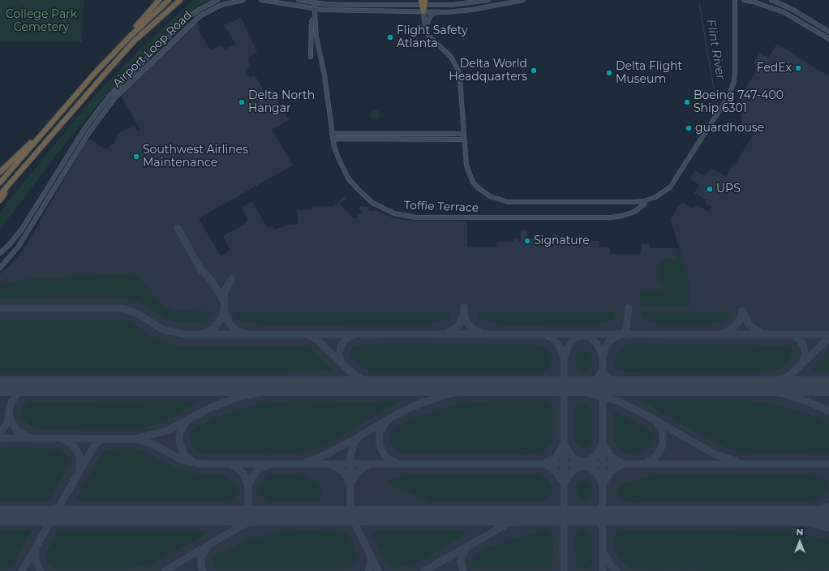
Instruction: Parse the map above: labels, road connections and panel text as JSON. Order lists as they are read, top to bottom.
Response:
{
  "streets": {
    "street": ["Airport Loop Road", "Toffie Terrace"]
  },
  "water": ["Flint River"],
  "parks": ["College Park Cemetery"],
  "places": [
    "Flight Safety Atlanta",
    "FedEx",
    "Delta World Headquarters",
    "Delta Flight Museum",
    "Delta North Hangar",
    "Boeing 747-400 Ship 6301",
    "guardhouse",
    "Southwest Airlines Maintenance",
    "UPS",
    "Signature"
  ],
  "north": "top"
}
